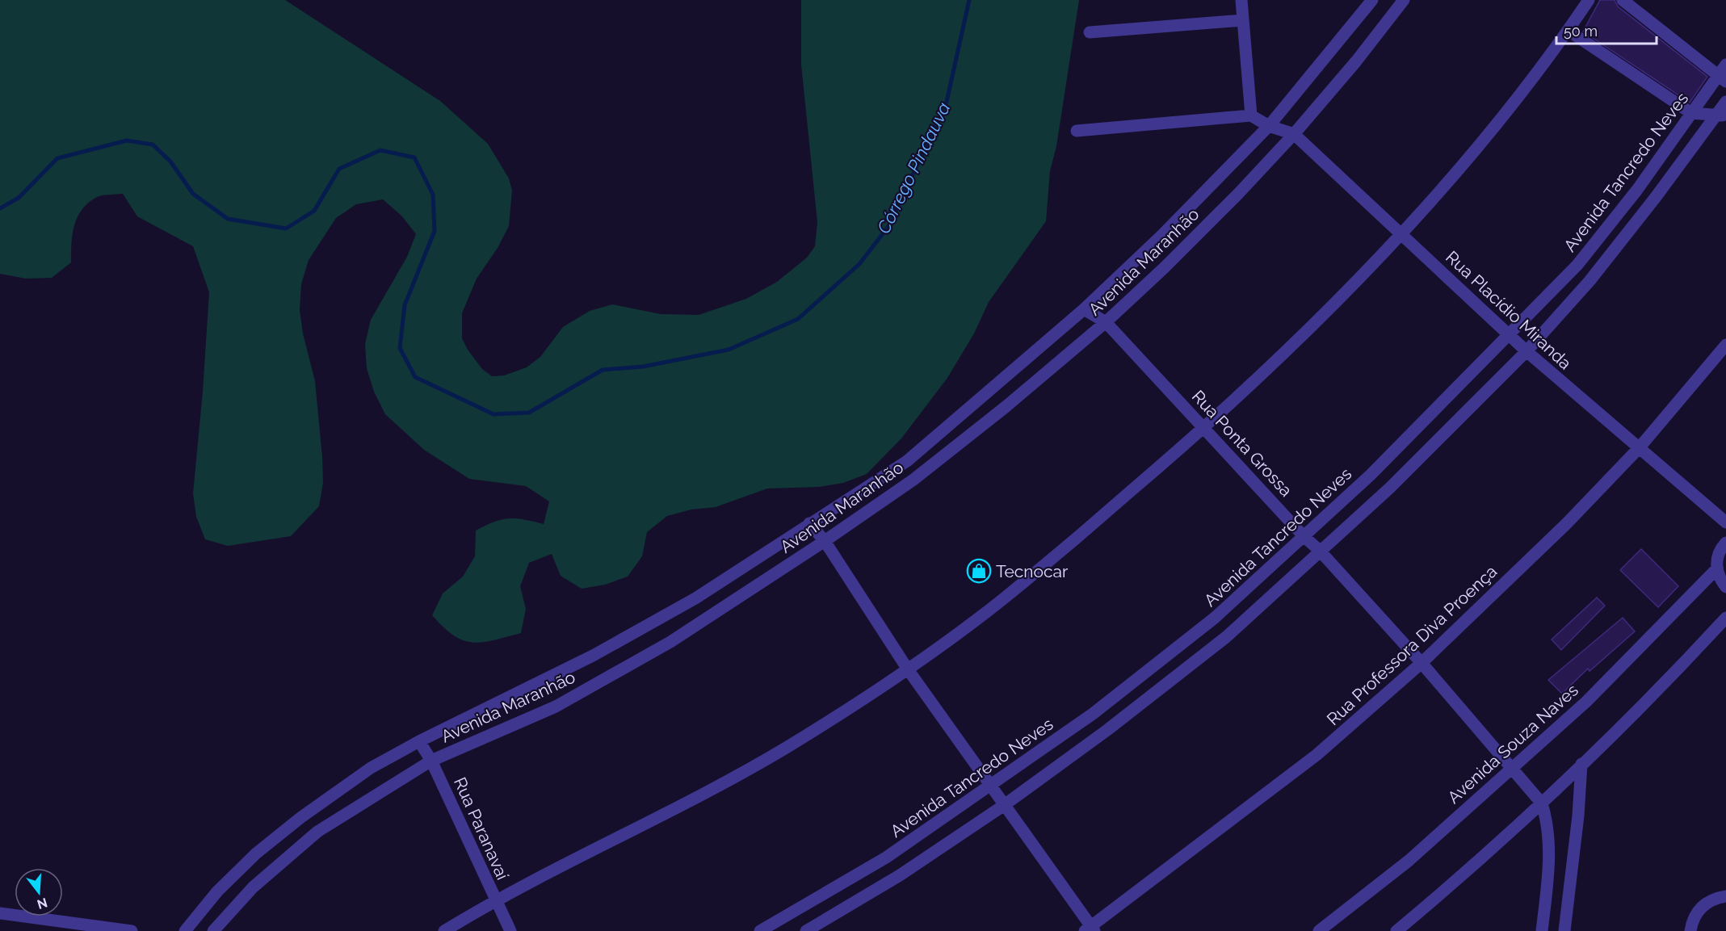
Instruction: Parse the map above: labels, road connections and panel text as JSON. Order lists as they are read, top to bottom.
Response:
{
  "streets": {
    "street": [
      "Avenida Tancredo Neves",
      "Avenida Maranhão",
      "Rua Placídio Miranda",
      "Rua Ponta Grossa",
      "Rua Professora Diva Proença",
      "Avenida Souza Naves",
      "Rua Paranavaí"
    ]
  },
  "crossings": [
    ["Avenida Tancredo Neves", "Rua Placídio Miranda"],
    ["Avenida Tancredo Neves", "Rua Ponta Grossa"],
    ["Avenida Maranhão", "Rua Placídio Miranda"],
    ["Avenida Maranhão", "Rua Ponta Grossa"],
    ["Avenida Maranhão", "Rua Paranavaí"],
    ["Rua Placídio Miranda", "Rua Professora Diva Proença"],
    ["Rua Ponta Grossa", "Rua Professora Diva Proença"],
    ["Rua Ponta Grossa", "Avenida Souza Naves"]
  ],
  "water": ["Córrego Pindauva"],
  "places": {
    "shop": ["Tecnocar"]
  },
  "scale_bar": "50 m",
  "north": "bottom"
}
